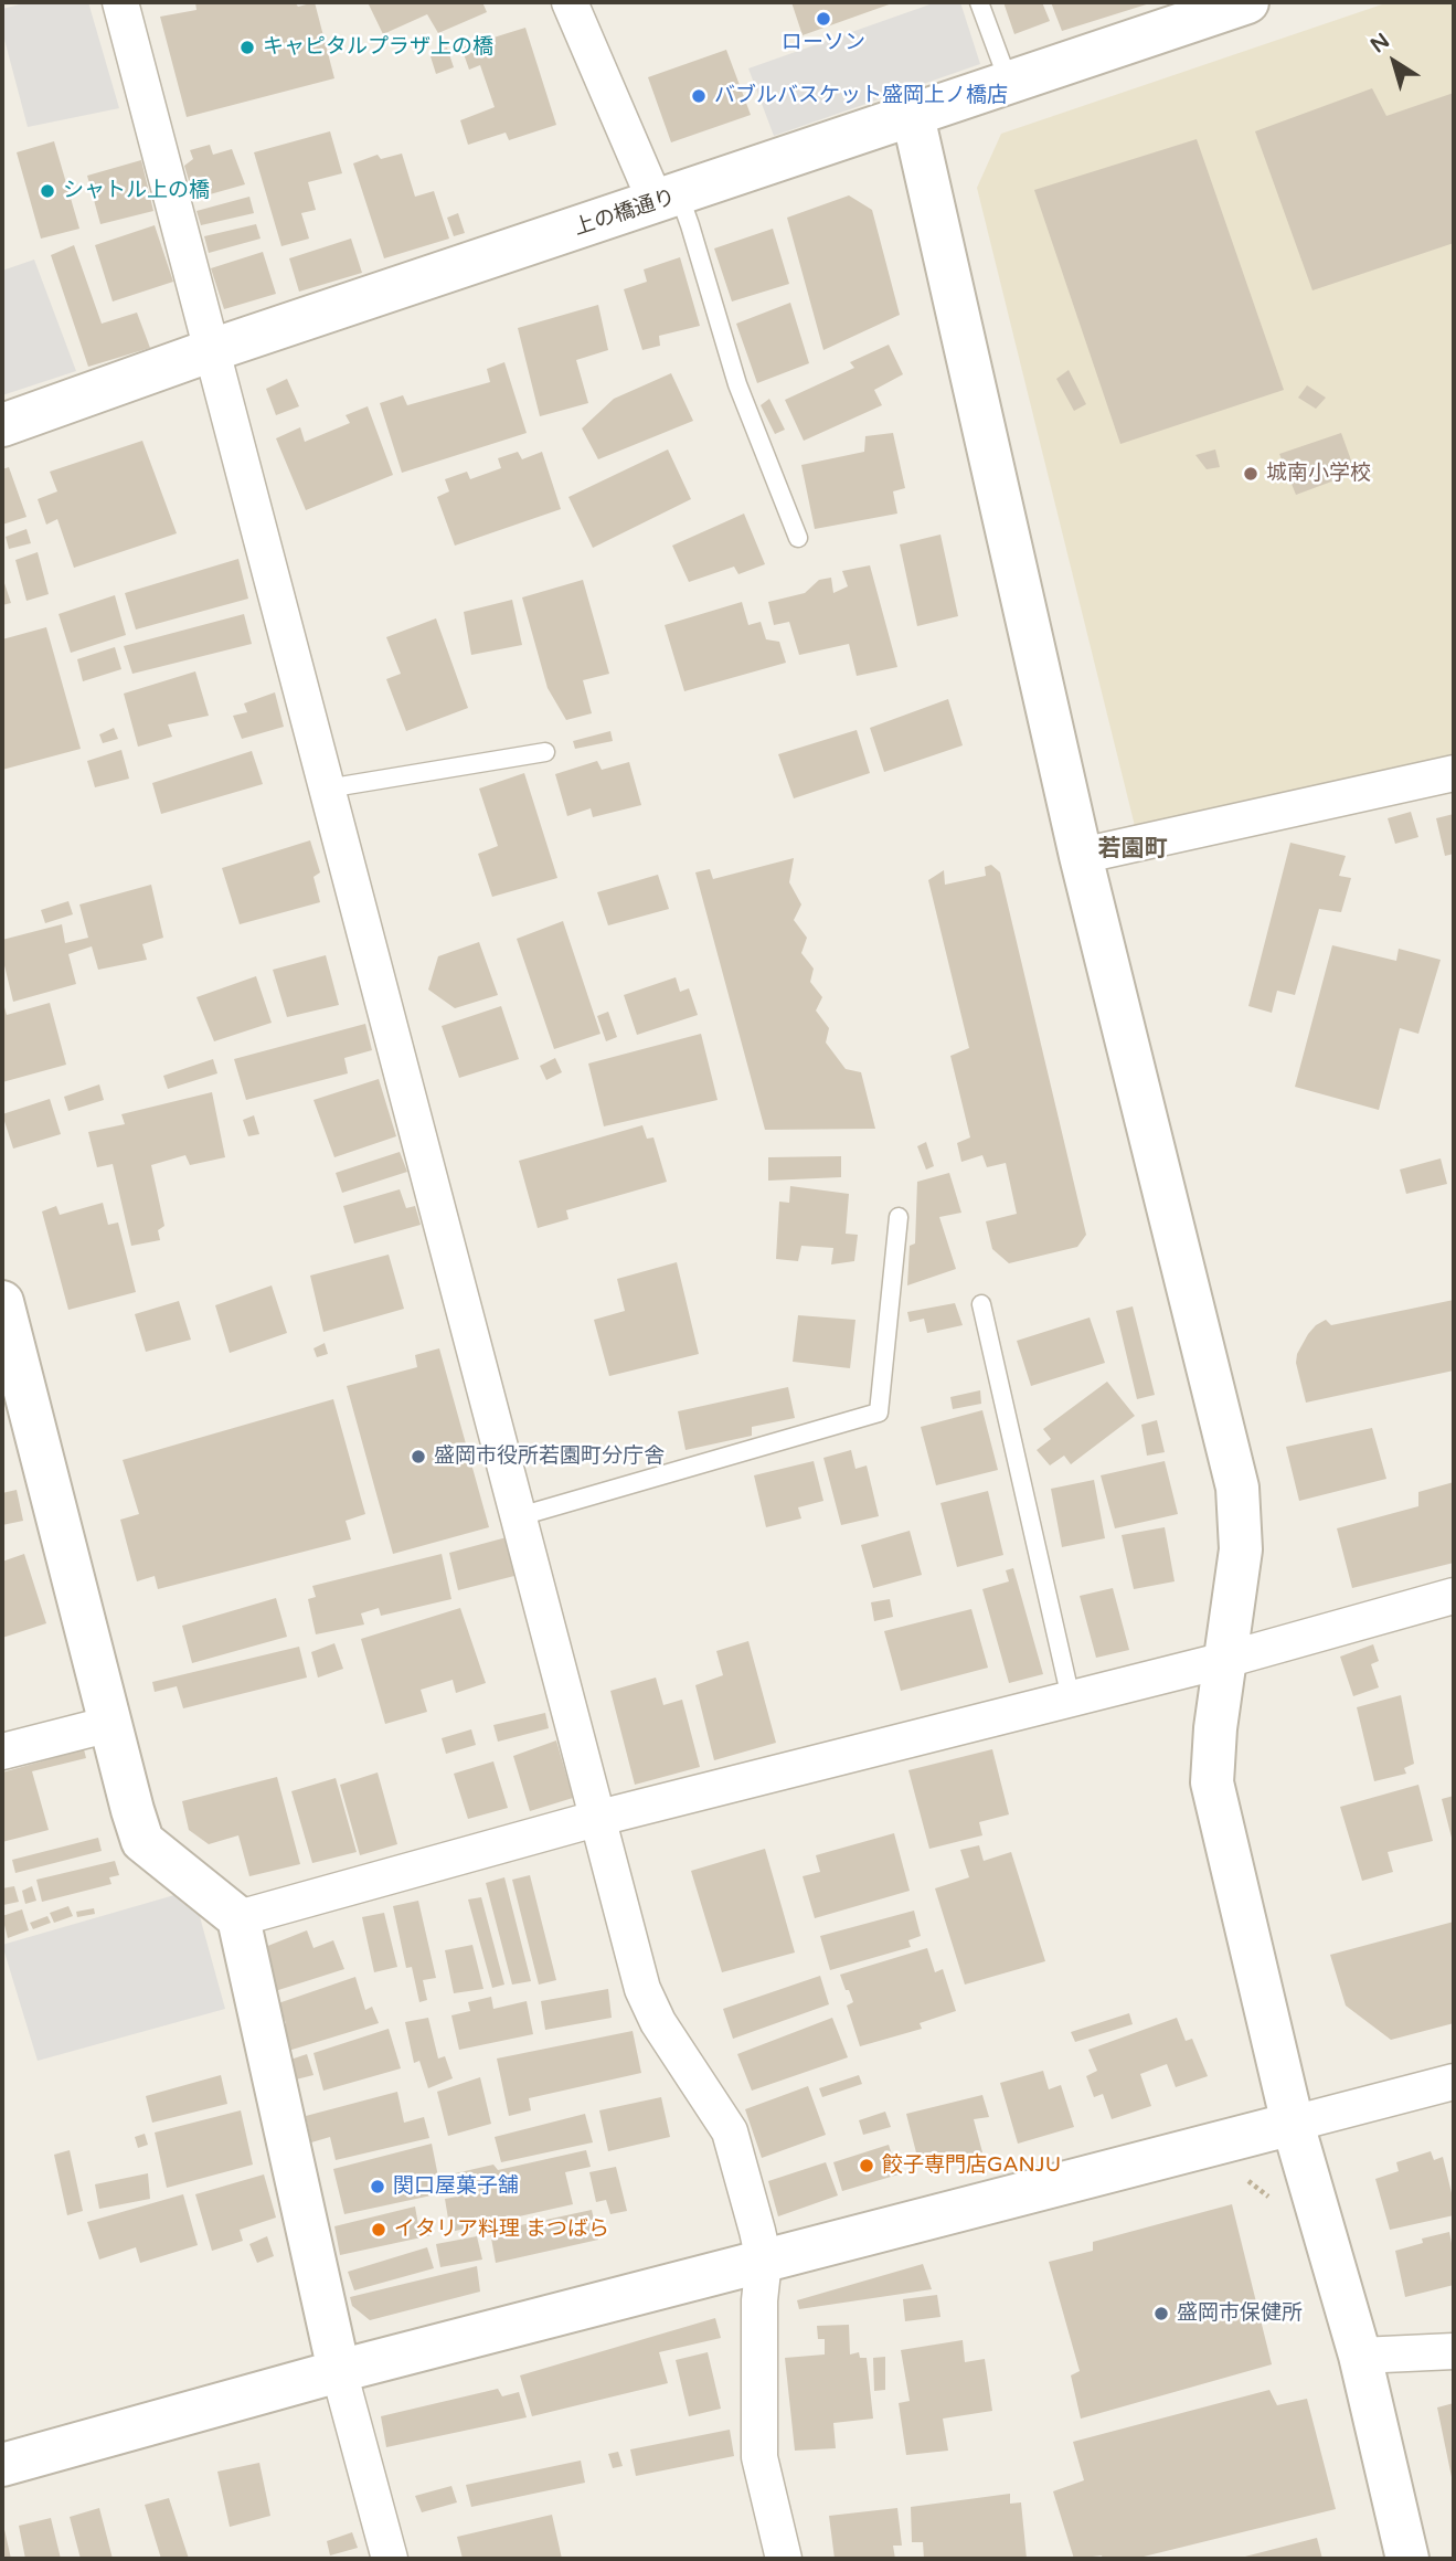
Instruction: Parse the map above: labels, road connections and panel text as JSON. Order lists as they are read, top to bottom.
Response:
{
  "streets": {
    "street": ["上の橋通り"]
  },
  "districts": ["若園町"],
  "places": [
    "ローソン",
    "キャピタルプラザ上の橋",
    "バブルバスケット盛岡上ノ橋店",
    "シャトル上の橋",
    "城南小学校",
    "盛岡市役所若園町分庁舎",
    "餃子専門店GANJU",
    "関口屋菓子舗",
    "イタリア料理 まつばら",
    "盛岡市保健所"
  ],
  "north": "top left"
}
